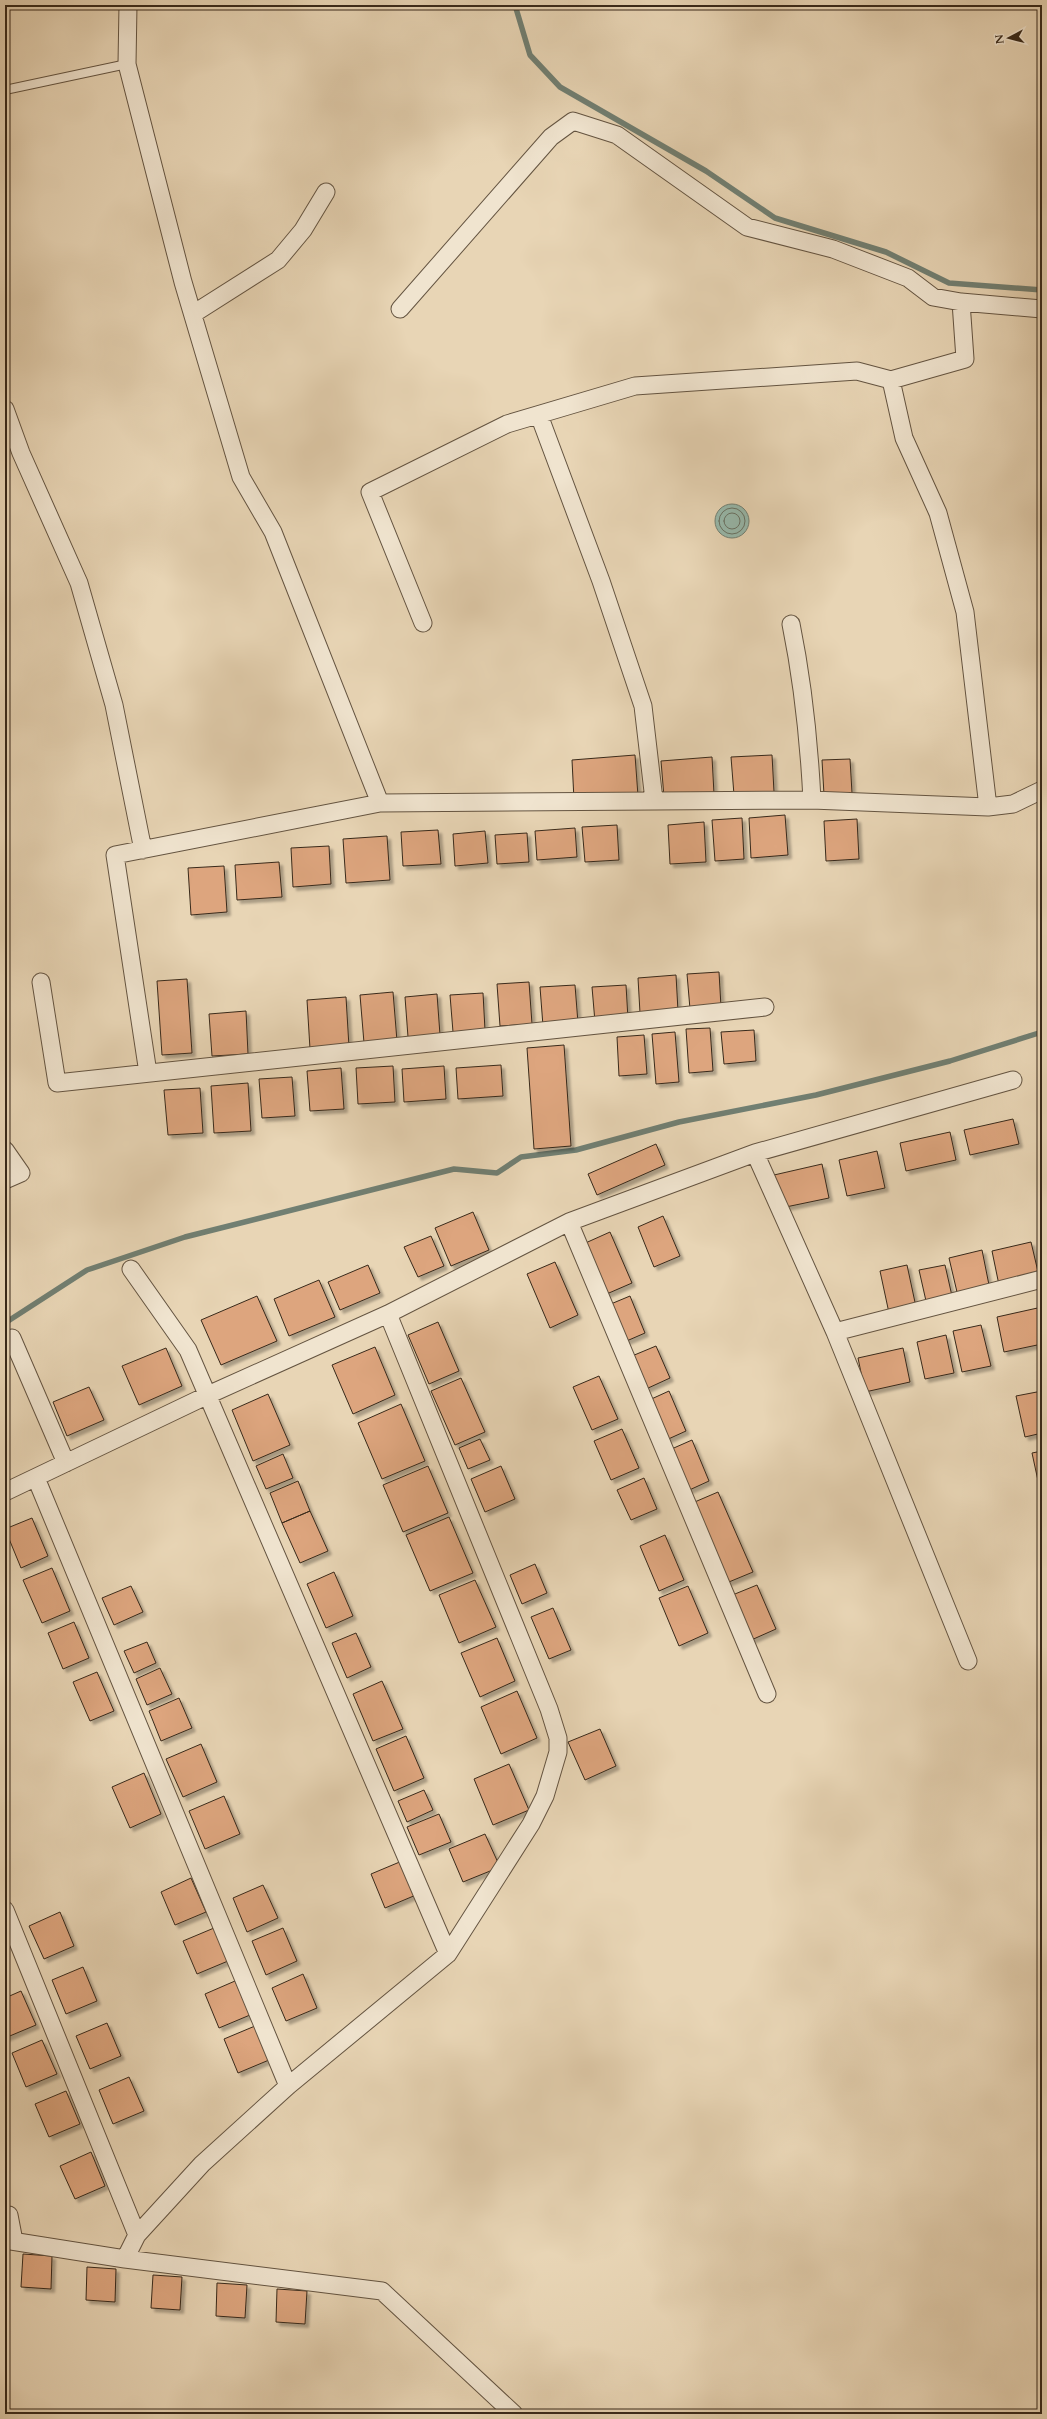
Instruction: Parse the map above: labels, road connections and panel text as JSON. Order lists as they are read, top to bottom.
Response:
{
  "north": "left"
}
